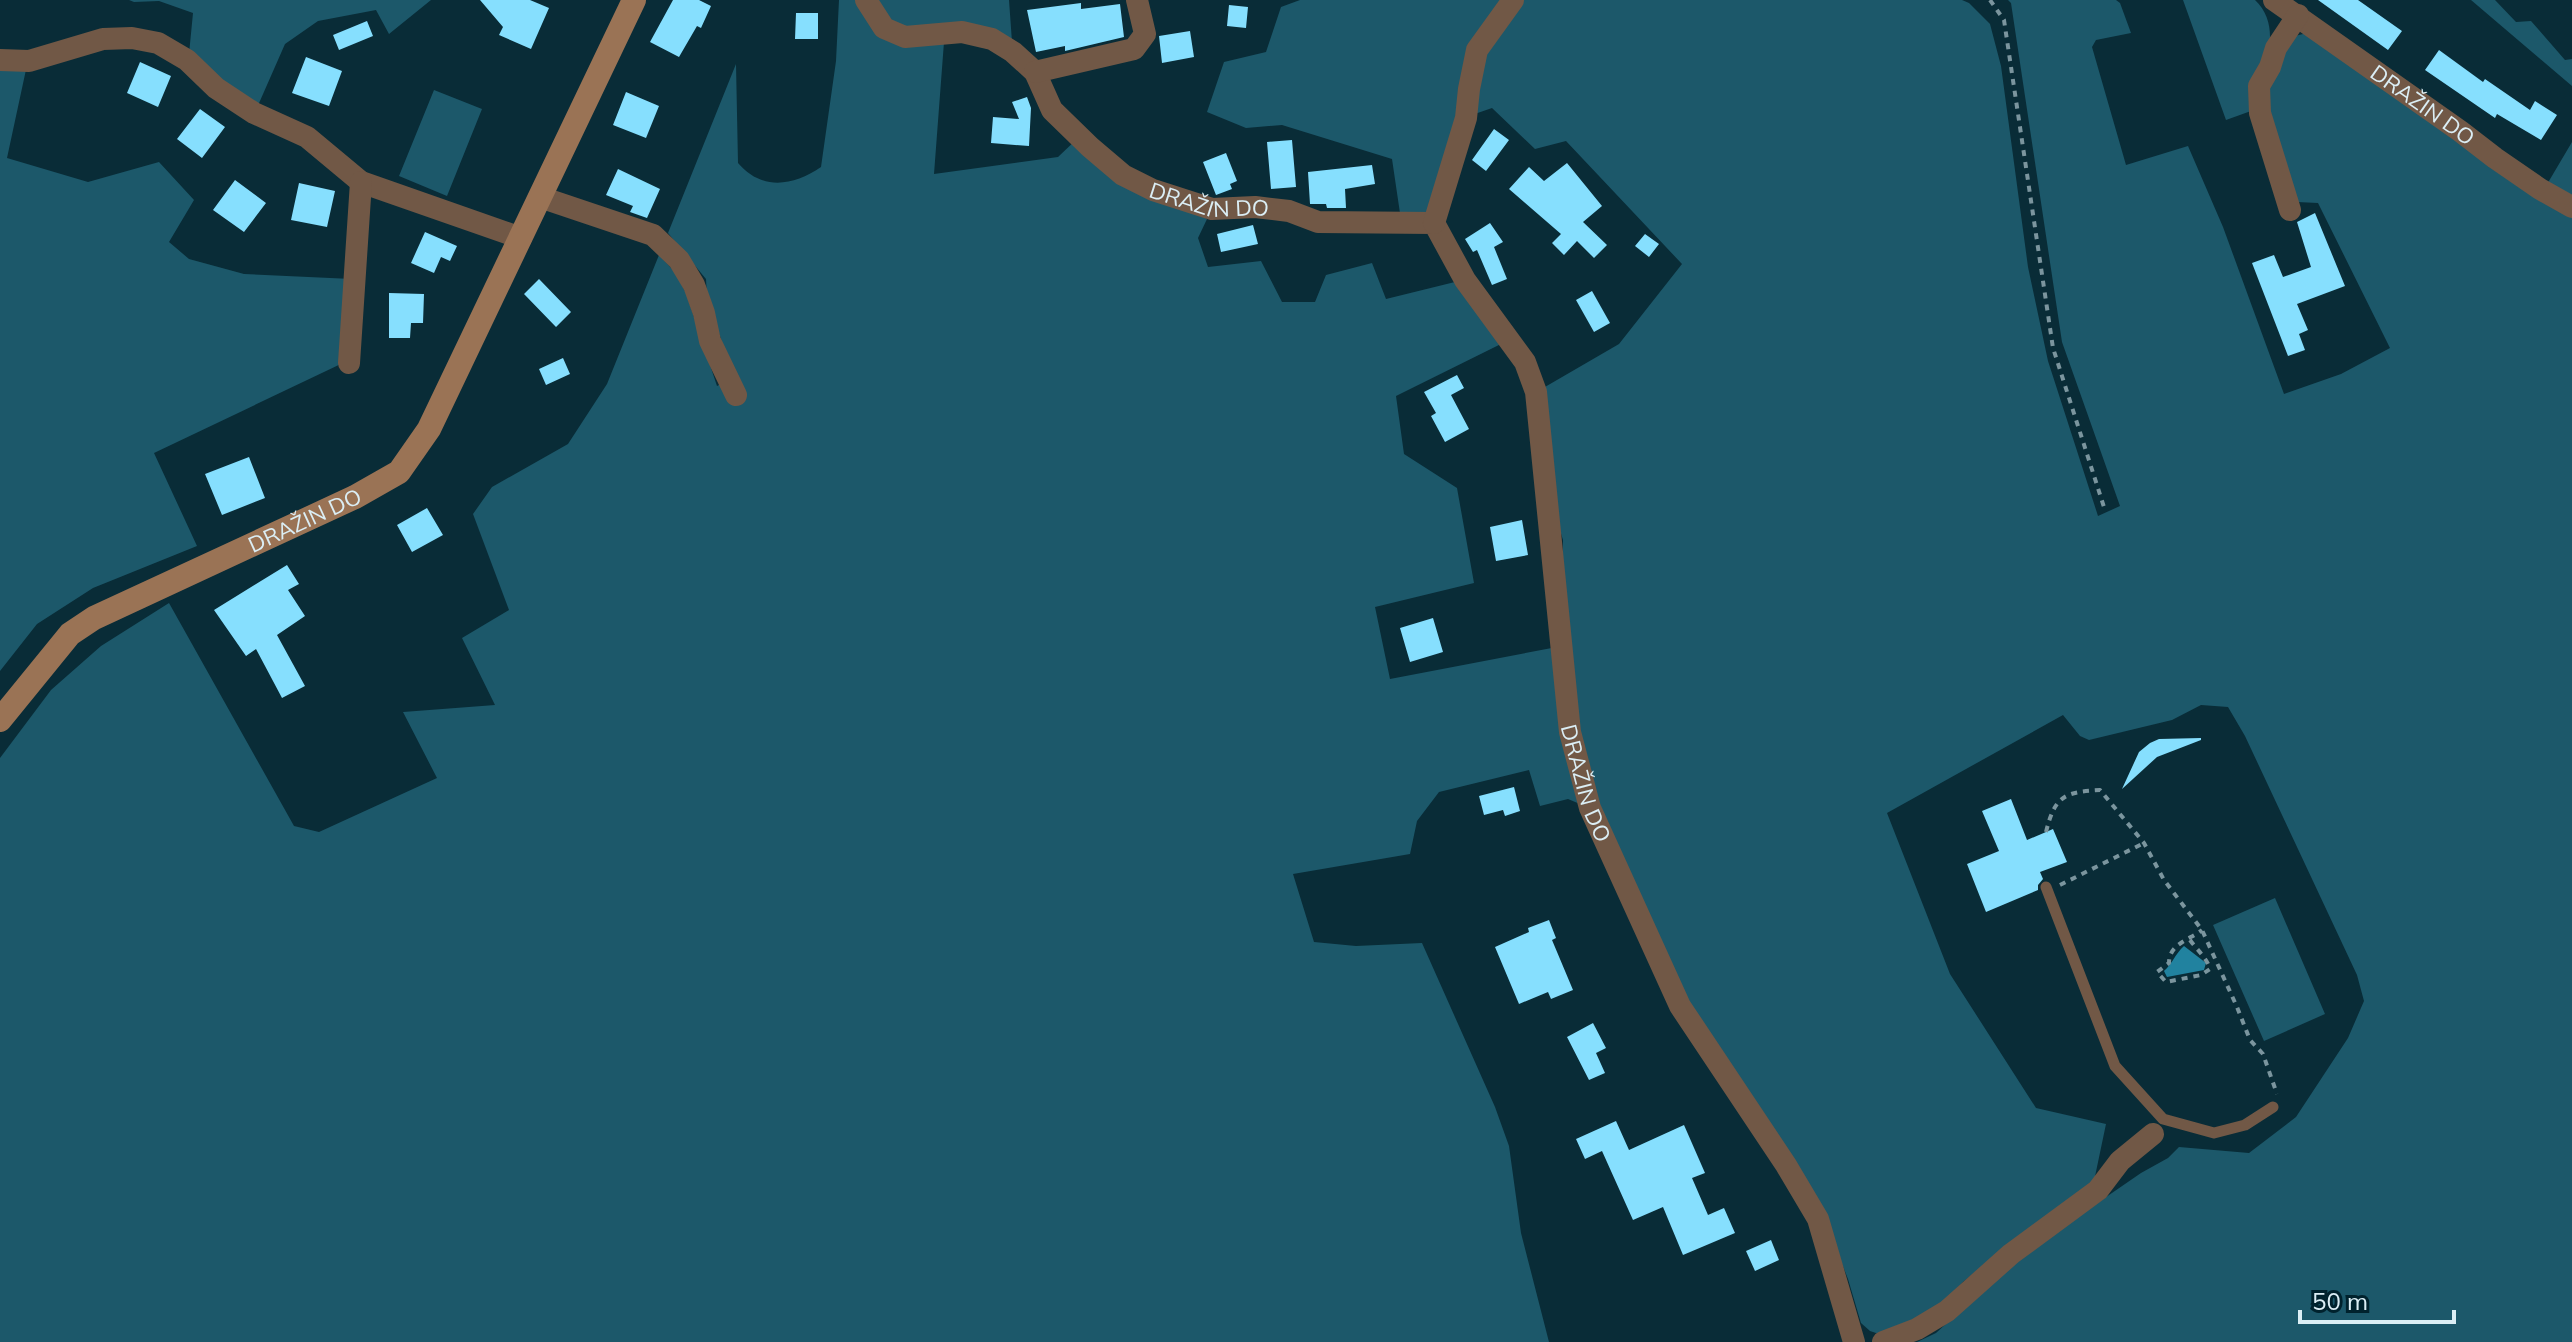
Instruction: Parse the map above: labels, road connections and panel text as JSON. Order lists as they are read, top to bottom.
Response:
{
  "streets": {
    "street": ["DRAŽIN DO"]
  },
  "scale_bar": "50 m"
}
